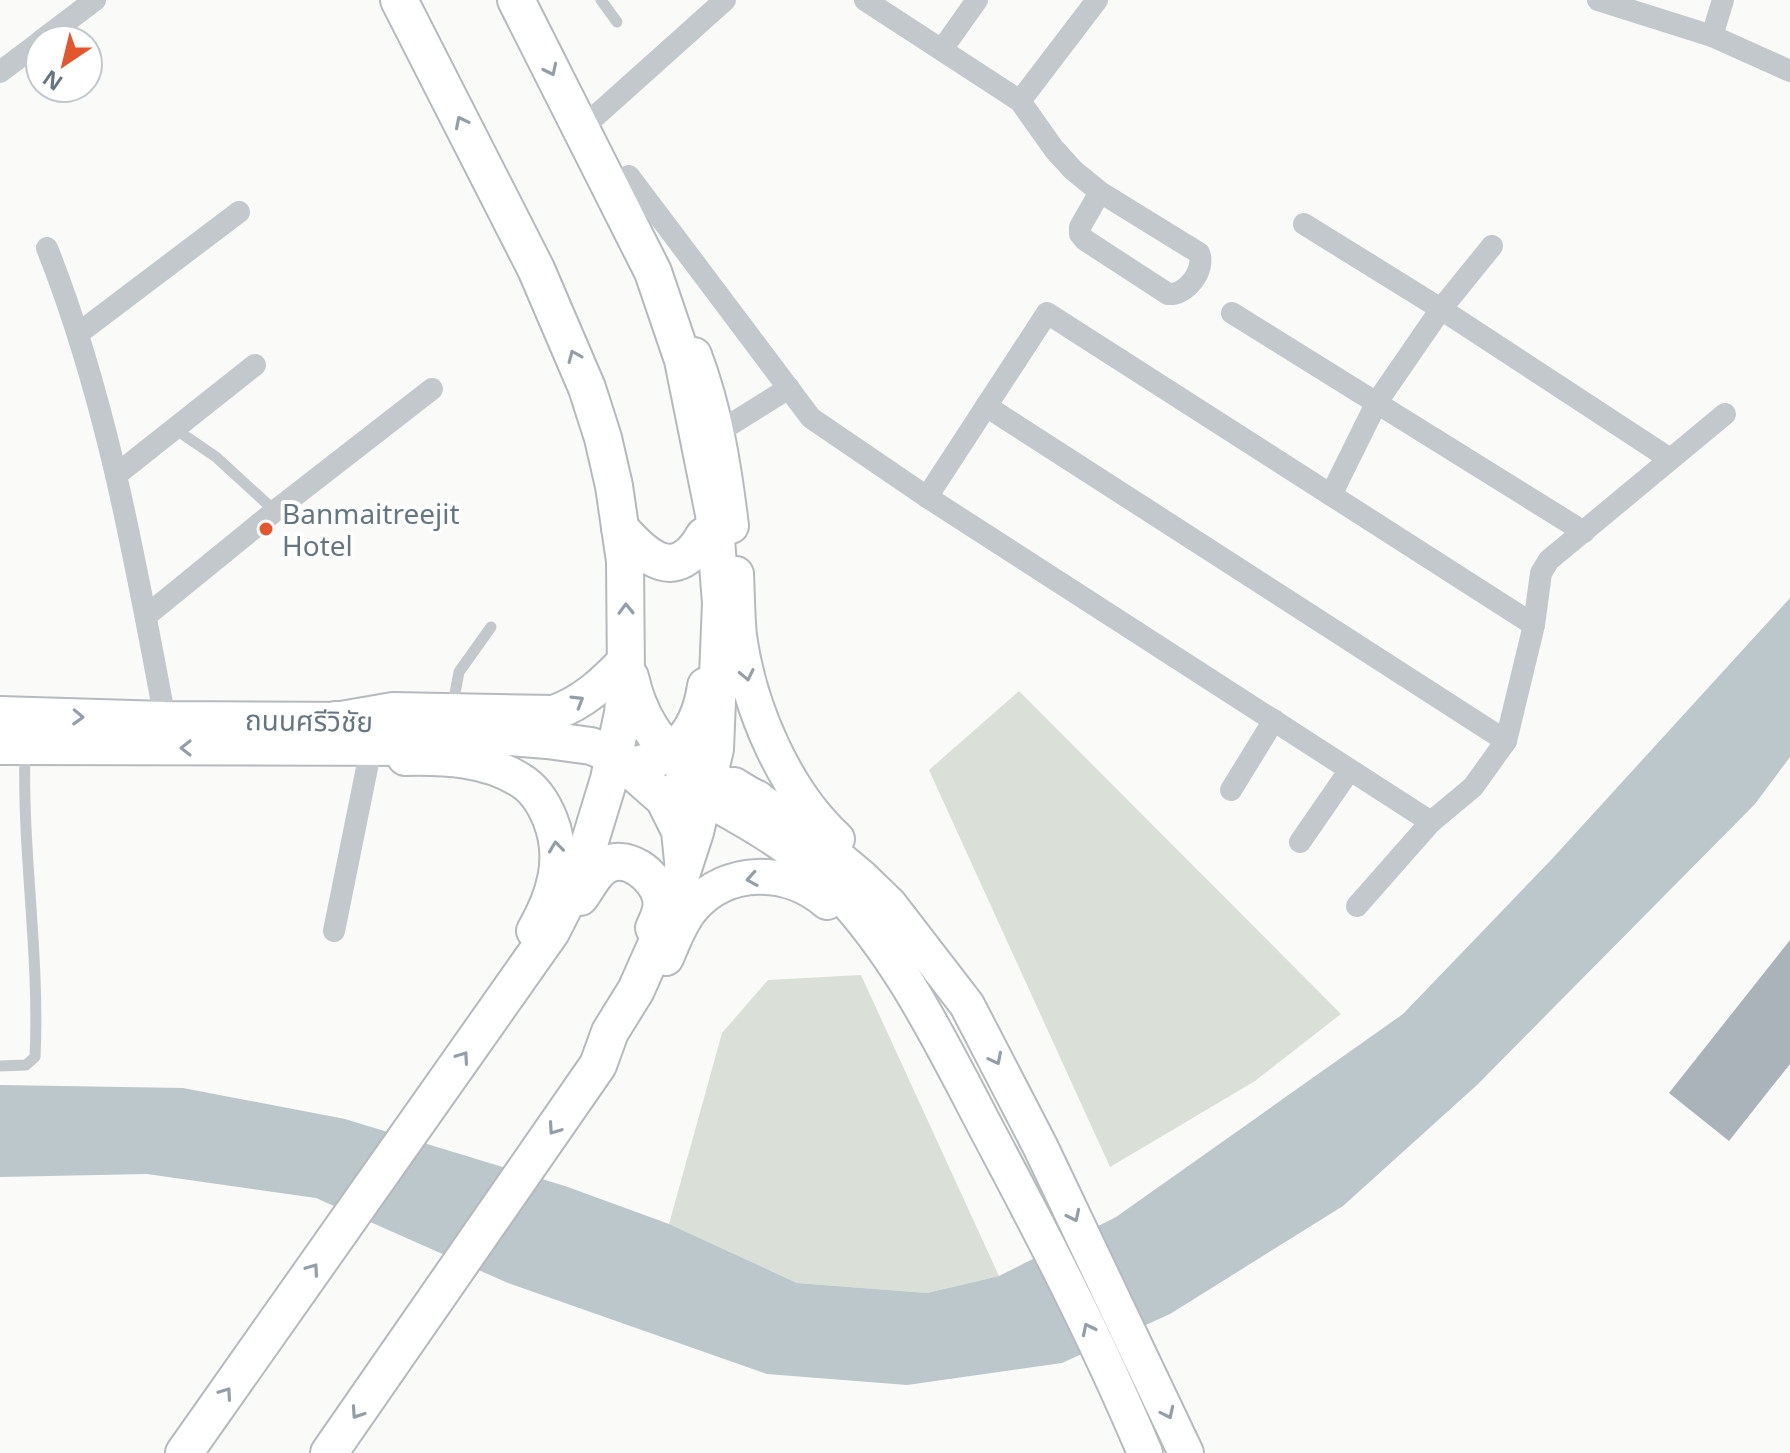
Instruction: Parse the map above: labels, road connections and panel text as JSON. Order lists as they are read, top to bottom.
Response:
{
  "streets": {
    "main road": ["ถนนศรีวิชัย"]
  },
  "places": ["Banmaitreejit Hotel"],
  "north": "bottom left"
}
